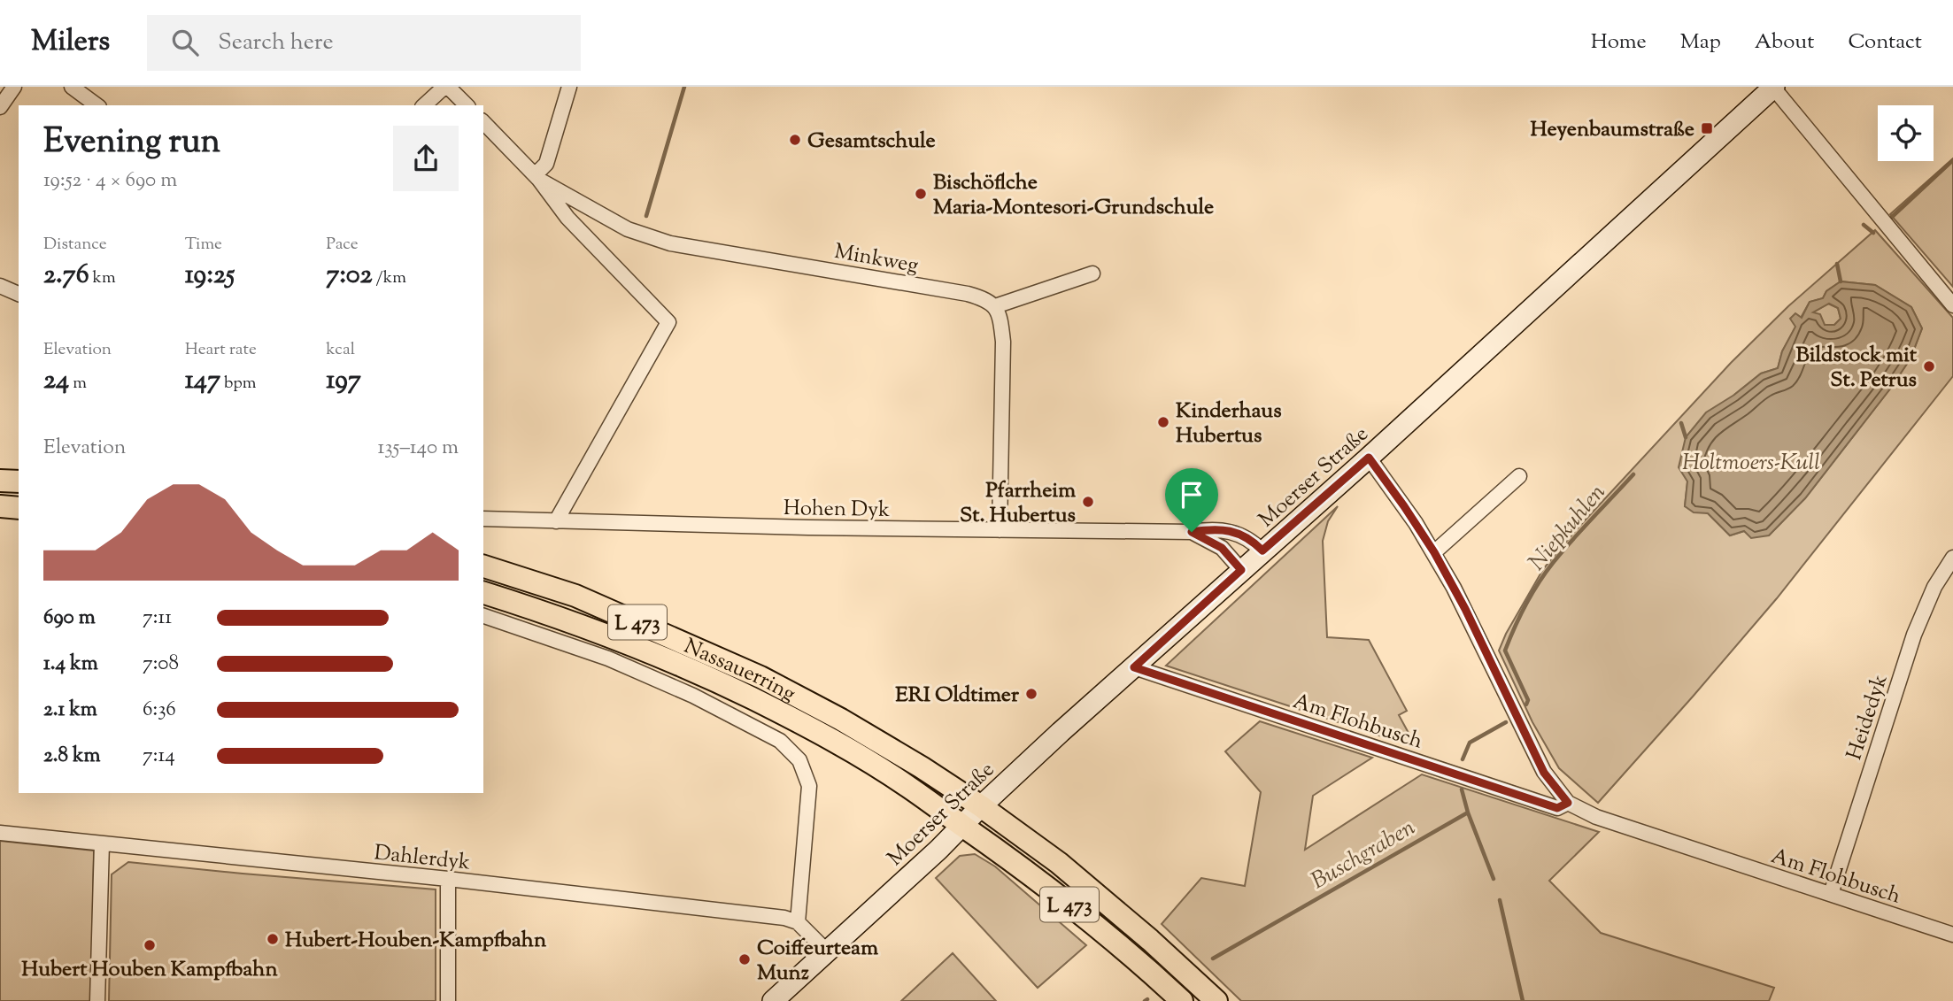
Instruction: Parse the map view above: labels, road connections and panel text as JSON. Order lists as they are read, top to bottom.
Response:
{
  "streets": {
    "main road": ["Moerser Straße", "L 473", "Nassauerring"],
    "street": [
      "Minkweg",
      "Hohen Dyk",
      "Heidedyk",
      "Am Flohbusch",
      "Dahlerdyk"
    ]
  },
  "crossings": [
    ["Minkweg", "Hohen Dyk"],
    ["Moerser Straße", "Hohen Dyk"],
    ["Moerser Straße", "L 473"],
    ["Moerser Straße", "Nassauerring"],
    ["Moerser Straße", "Am Flohbusch"],
    ["L 473", "Nassauerring"],
    ["Nassauerring", "Dahlerdyk"],
    ["Heidedyk", "Am Flohbusch"]
  ],
  "water": ["Holtmoers-Kull", "Niepkuhlen", "Buschgraben"],
  "places": {
    "transit": ["Heyenbaumstraße"],
    "other": [
      "Gesamtschule",
      "Bischöflche Maria-Montesori-Grundschule",
      "Bildstock mit St. Petrus",
      "Kinderhaus Hubertus",
      "Pfarrheim St. Hubertus",
      "ERI Oldtimer",
      "Hubert-Houben-Kampfbahn",
      "Hubert Houben Kampfbahn",
      "Coiffeurteam Munz"
    ]
  },
  "page": {
    "header": "Milers",
    "search": "Search here",
    "nav": [
      "Home",
      "Map",
      "About",
      "Contact"
    ],
    "heading": ["Evening run", "19:52 · 4 × 690 m"],
    "stats": [
      ["Distance", "2.76 km"],
      ["Time", "19:25"],
      ["Pace", "7:02 /km"],
      ["Elevation", "24 m"],
      ["Heart rate", "147 bpm"],
      ["kcal", "197"]
    ],
    "chart": ["Elevation", "135–140 m"],
    "list": [
      {
        "name": "690 m",
        "note": "7:11"
      },
      {
        "name": "1.4 km",
        "note": "7:08"
      },
      {
        "name": "2.1 km",
        "note": "6:36"
      },
      {
        "name": "2.8 km",
        "note": "7:14"
      }
    ]
  }
}
